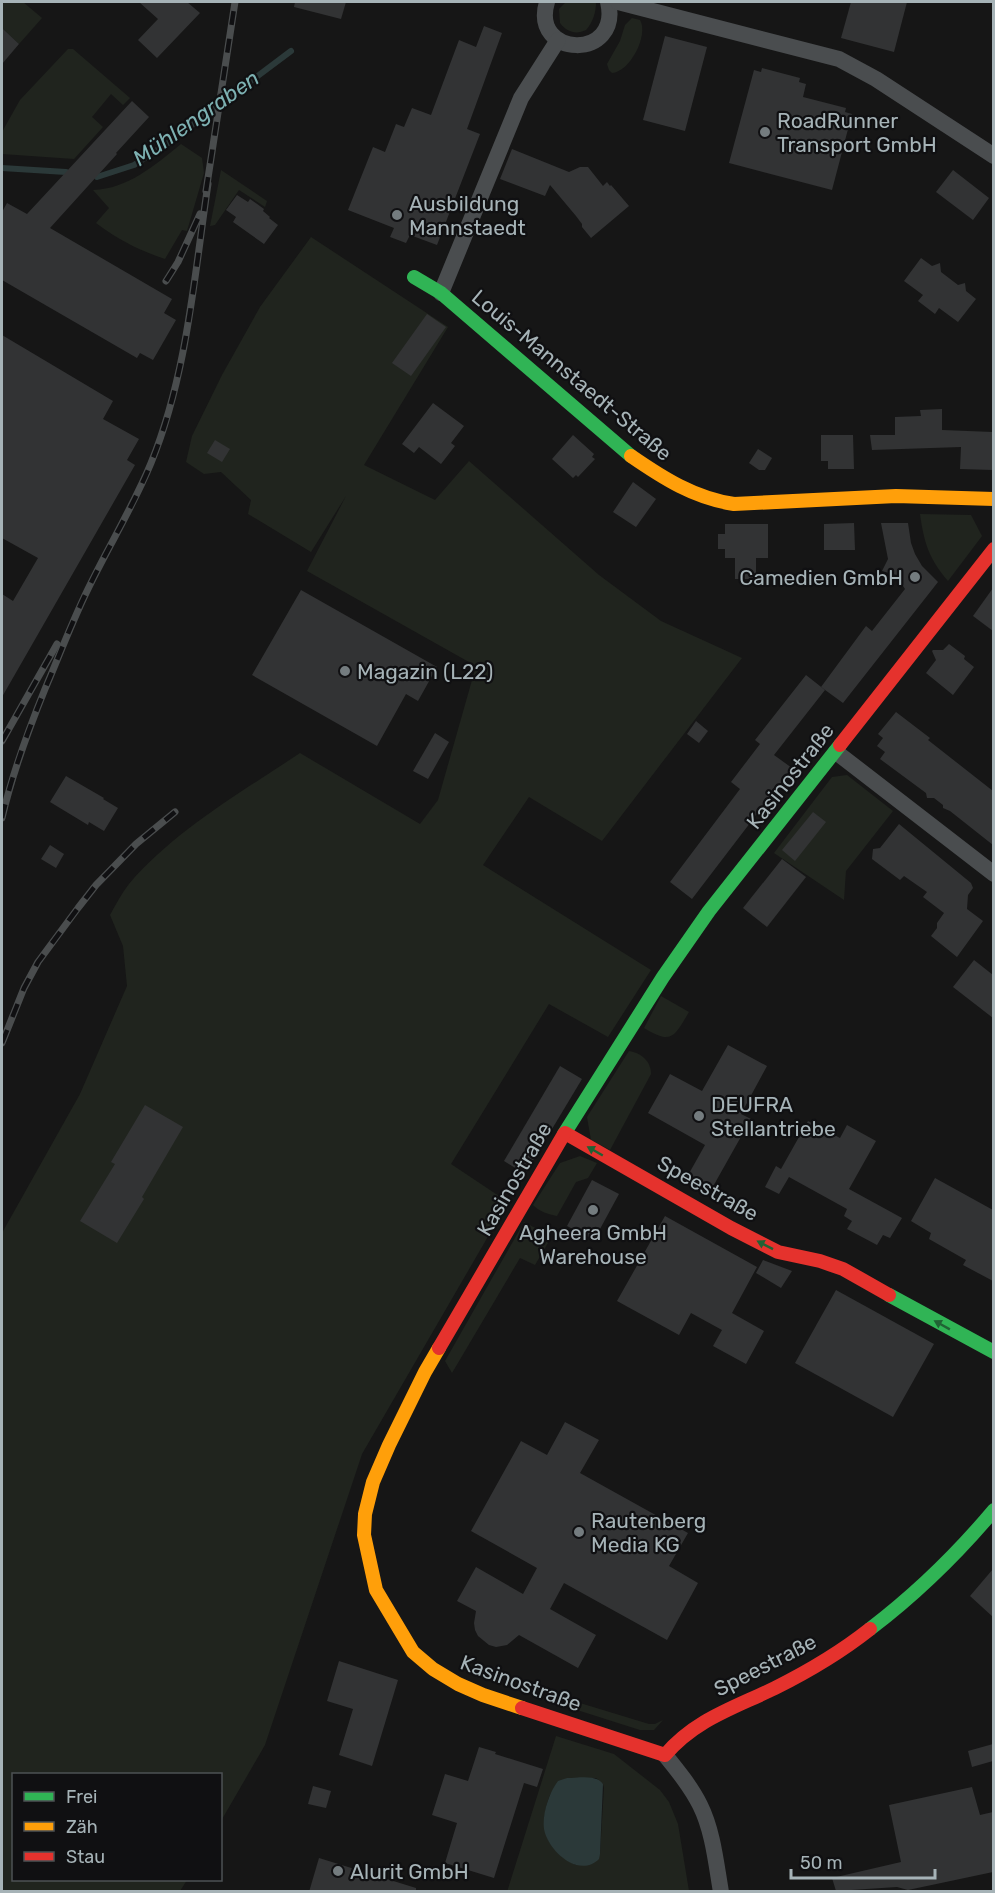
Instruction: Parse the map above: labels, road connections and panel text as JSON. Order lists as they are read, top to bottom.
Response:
{
  "streets": {
    "street": ["Louis-Mannstaedt-Straße", "Kasinostraße", "Speestraße"]
  },
  "crossings": [
    ["Kasinostraße", "Speestraße"]
  ],
  "one_way": ["Speestraße"],
  "water": ["Mühlengraben"],
  "places": [
    "RoadRunner Transport GmbH",
    "Ausbildung Mannstaedt",
    "Camedien GmbH",
    "Magazin (L22)",
    "DEUFRA Stellantriebe",
    "Agheera GmbH Warehouse",
    "Rautenberg Media KG",
    "Alurit GmbH"
  ],
  "legend": ["Frei", "Zäh", "Stau"],
  "scale_bar": "50 m"
}
